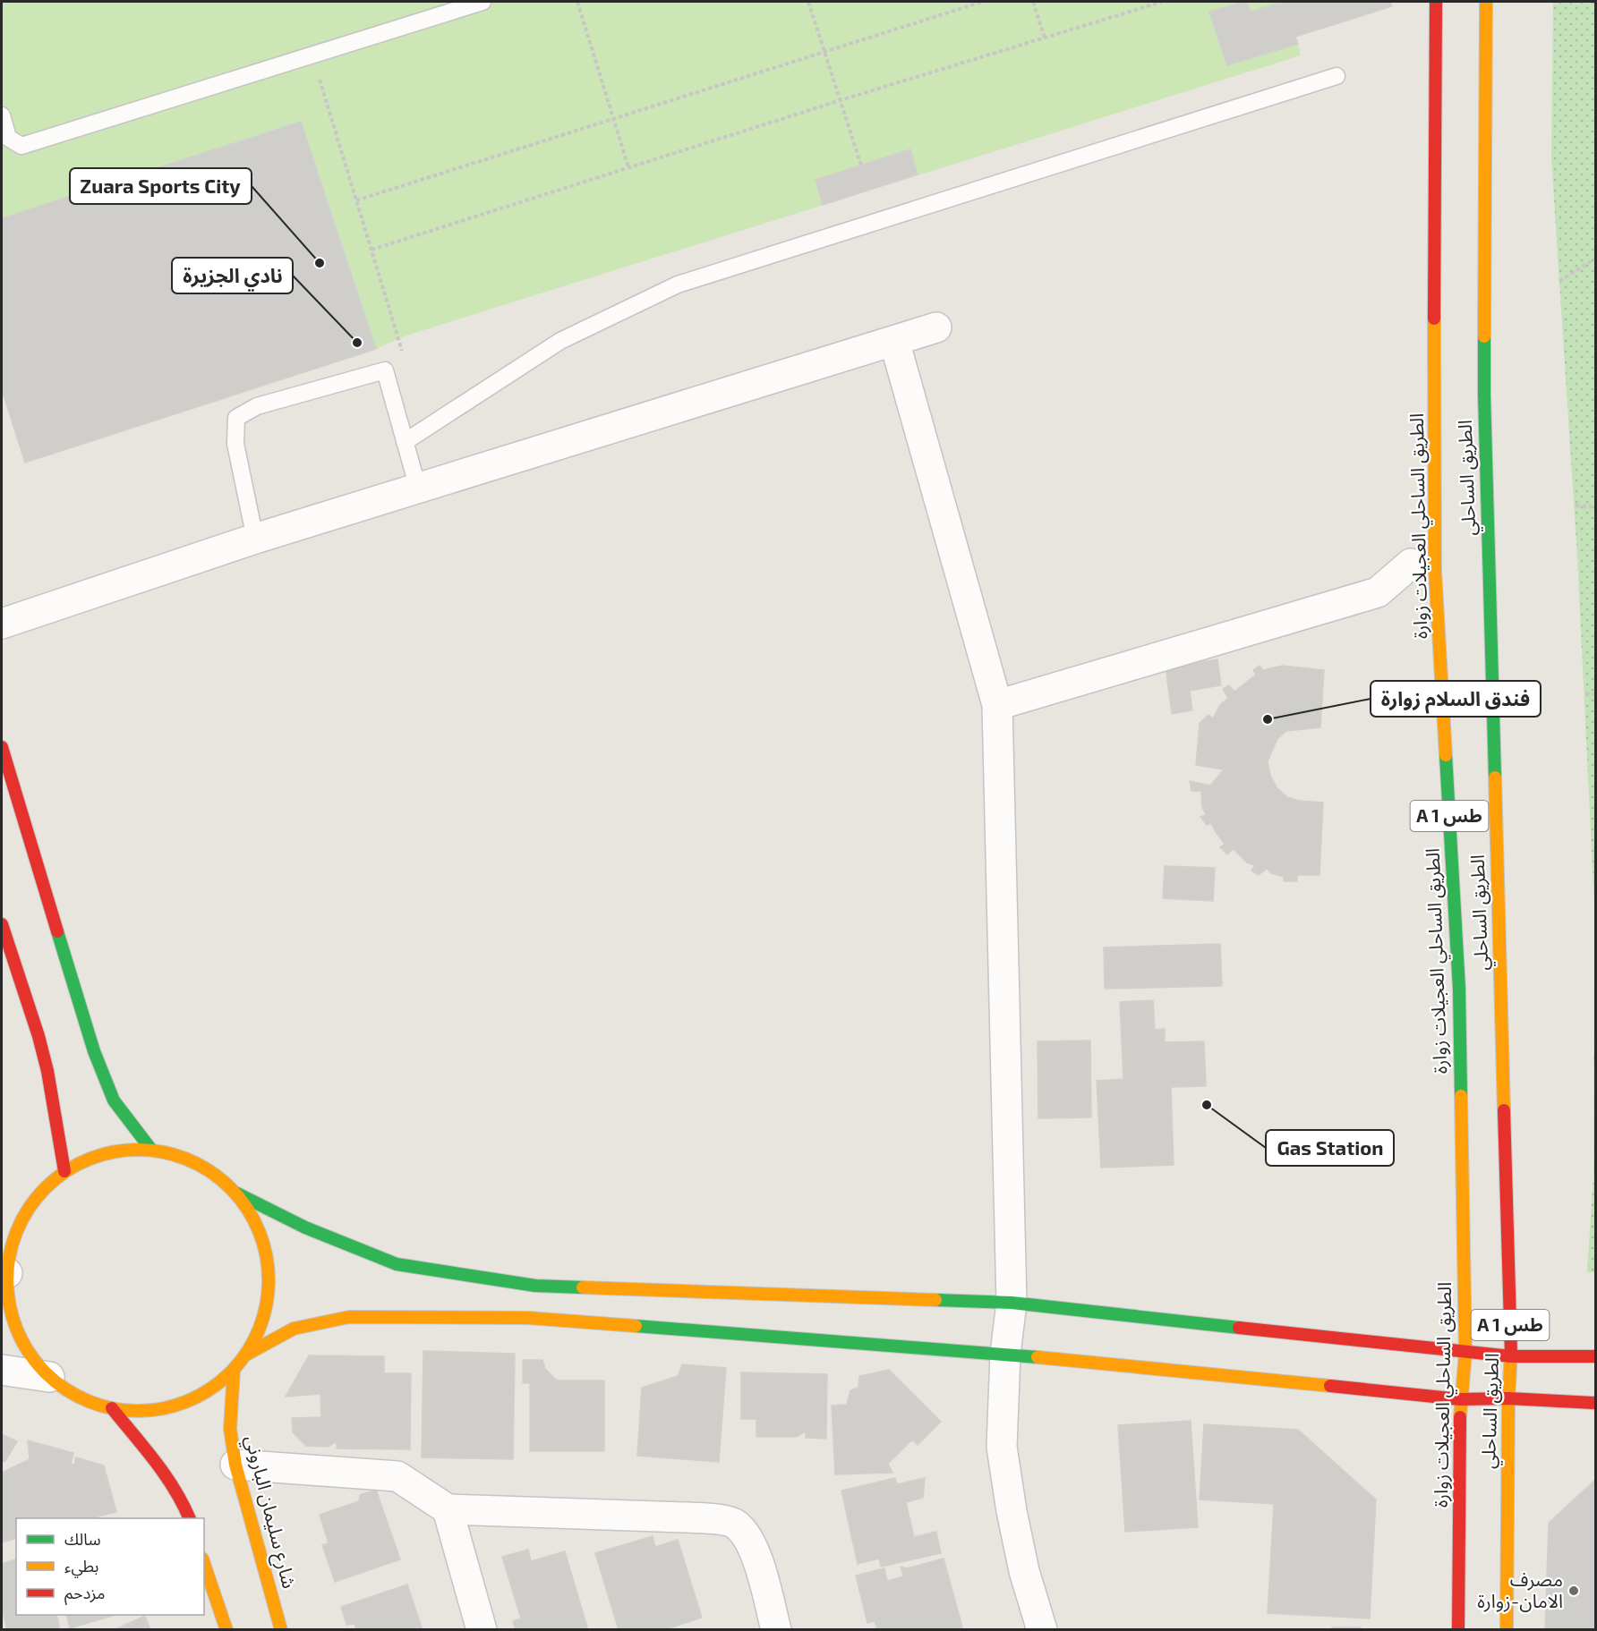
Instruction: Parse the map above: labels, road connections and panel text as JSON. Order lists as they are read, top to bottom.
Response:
{
  "streets": {
    "main road": [
      "الطريق الساحلي",
      "الطريق الساحلي العجيلات زوارة",
      "A 1 طس",
      "شارع سليمان الباروني"
    ]
  },
  "places": [
    "Zuara Sports City",
    "نادي الجزيرة",
    "فندق السلام زوارة",
    "Gas Station",
    "مصرف الامان-زوارة"
  ],
  "legend": ["سالك", "بطيء", "مزدحم"]
}
